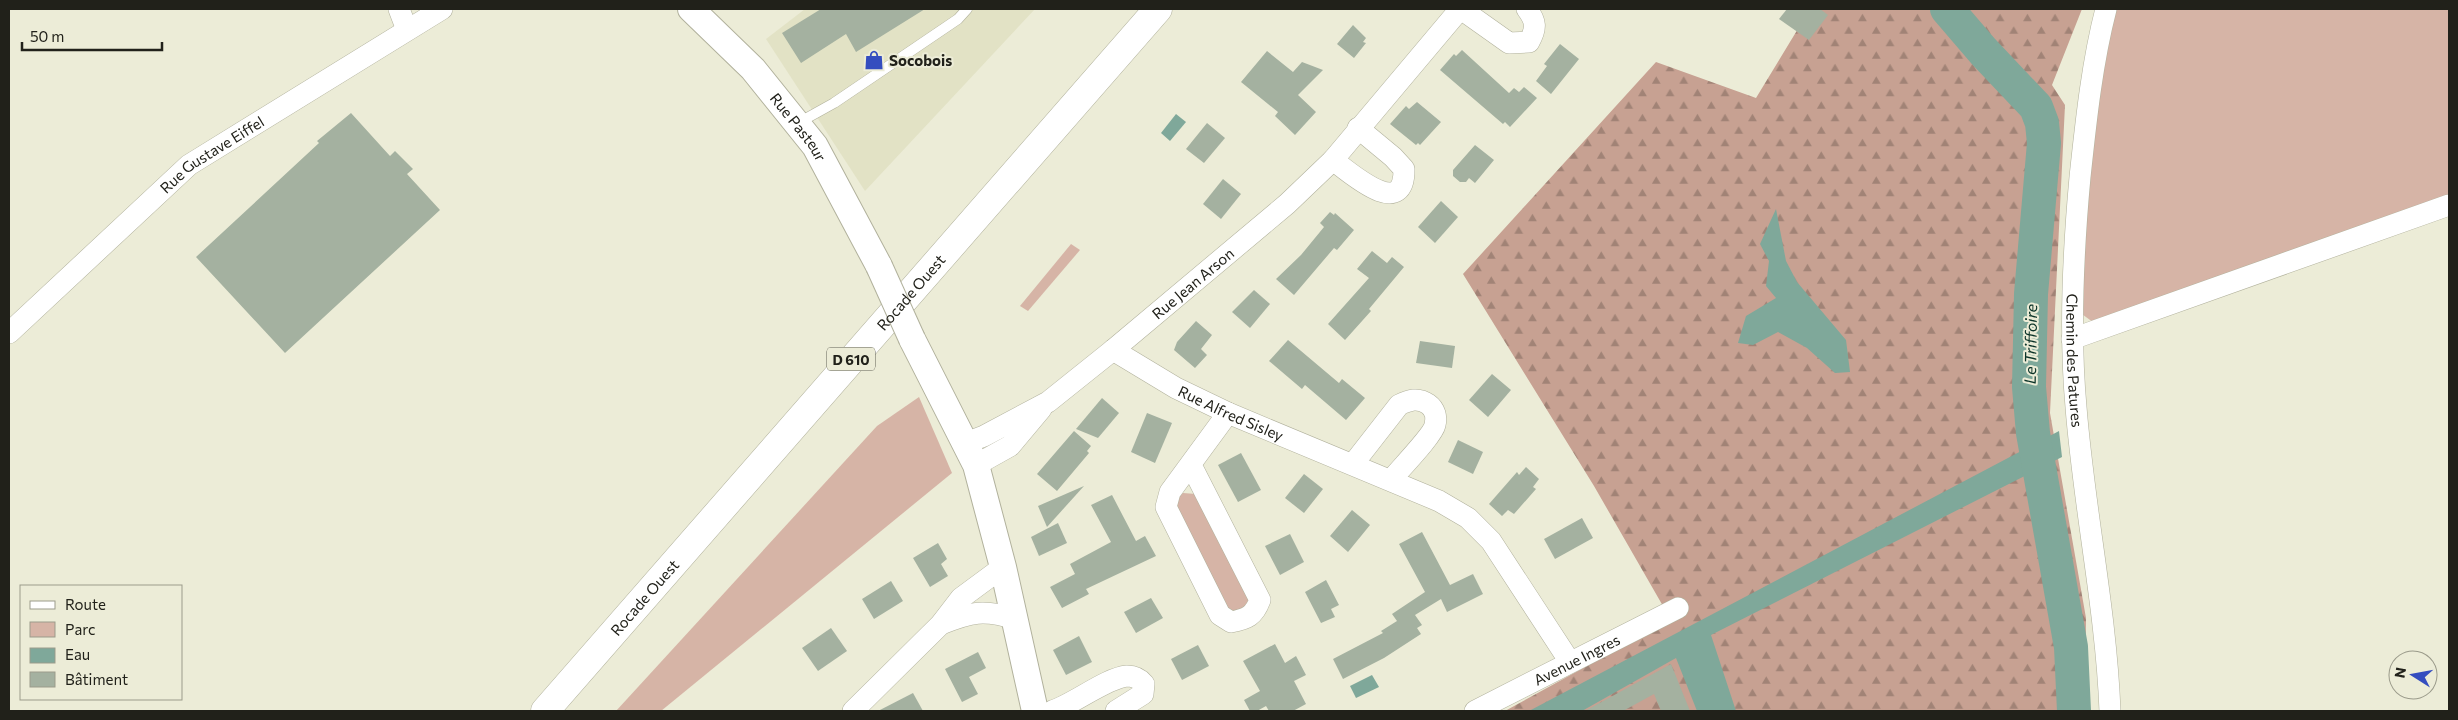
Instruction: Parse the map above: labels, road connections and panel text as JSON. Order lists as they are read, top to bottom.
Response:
{
  "streets": {
    "main road": ["Rocade Ouest", "D 610"],
    "street": [
      "Rue Pasteur",
      "Rue Gustave Eiffel",
      "Rue Jean Arson",
      "Chemin des Patures",
      "Rue Alfred Sisley",
      "Avenue Ingres"
    ]
  },
  "crossings": [
    ["Rue Pasteur", "Rue Jean Arson"],
    ["Rue Jean Arson", "Rue Alfred Sisley"],
    ["Rue Alfred Sisley", "Avenue Ingres"]
  ],
  "water": ["Le Triffoire"],
  "places": {
    "shop": ["Socobois"]
  },
  "legend": [
    "Route",
    "Parc",
    "Eau",
    "Bâtiment"
  ],
  "scale_bar": "50 m",
  "north": "left"
}
